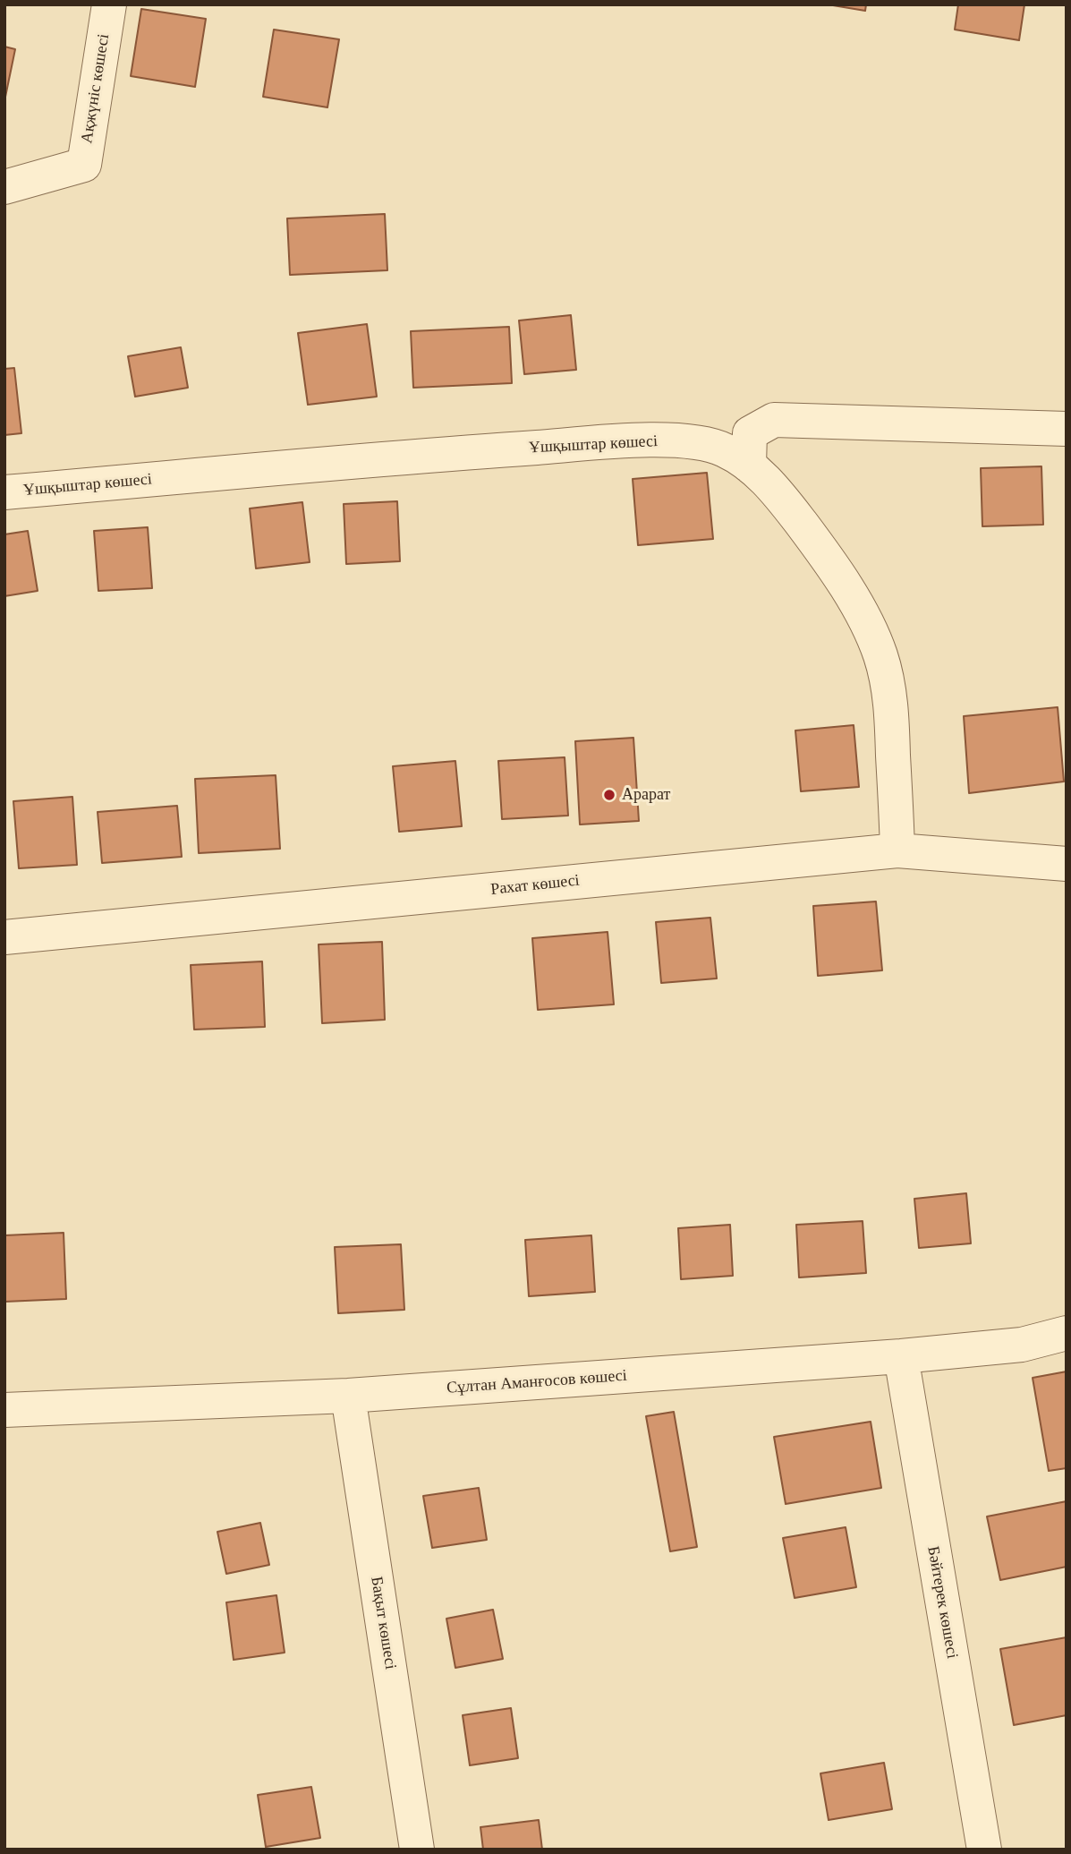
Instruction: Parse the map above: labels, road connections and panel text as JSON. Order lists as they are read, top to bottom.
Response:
{
  "streets": {
    "street": [
      "Ақжүніс көшесі",
      "Ұшқыштар көшесі",
      "Рахат көшесі",
      "Сұлтан Аманғосов көшесі",
      "Бәйтерек көшесі",
      "Бақыт көшесі"
    ]
  },
  "crossings": [
    ["Ұшқыштар көшесі", "Рахат көшесі"],
    ["Сұлтан Аманғосов көшесі", "Бәйтерек көшесі"],
    ["Сұлтан Аманғосов көшесі", "Бақыт көшесі"]
  ],
  "places": ["Арарат"]
}
